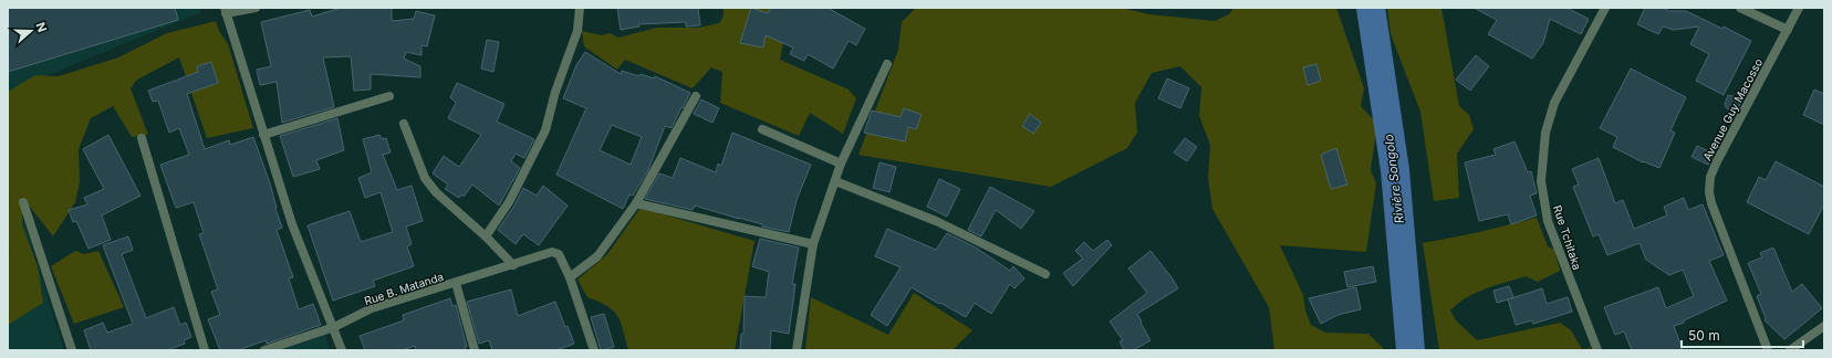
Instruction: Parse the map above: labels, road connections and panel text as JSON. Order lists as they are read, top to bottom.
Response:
{
  "streets": {
    "street": ["Avenue Guy Macosso", "Rue Tchitaka", "Rue B. Matanda"]
  },
  "water": ["Rivière Songolo"],
  "scale_bar": "50 m",
  "north": "right"
}
